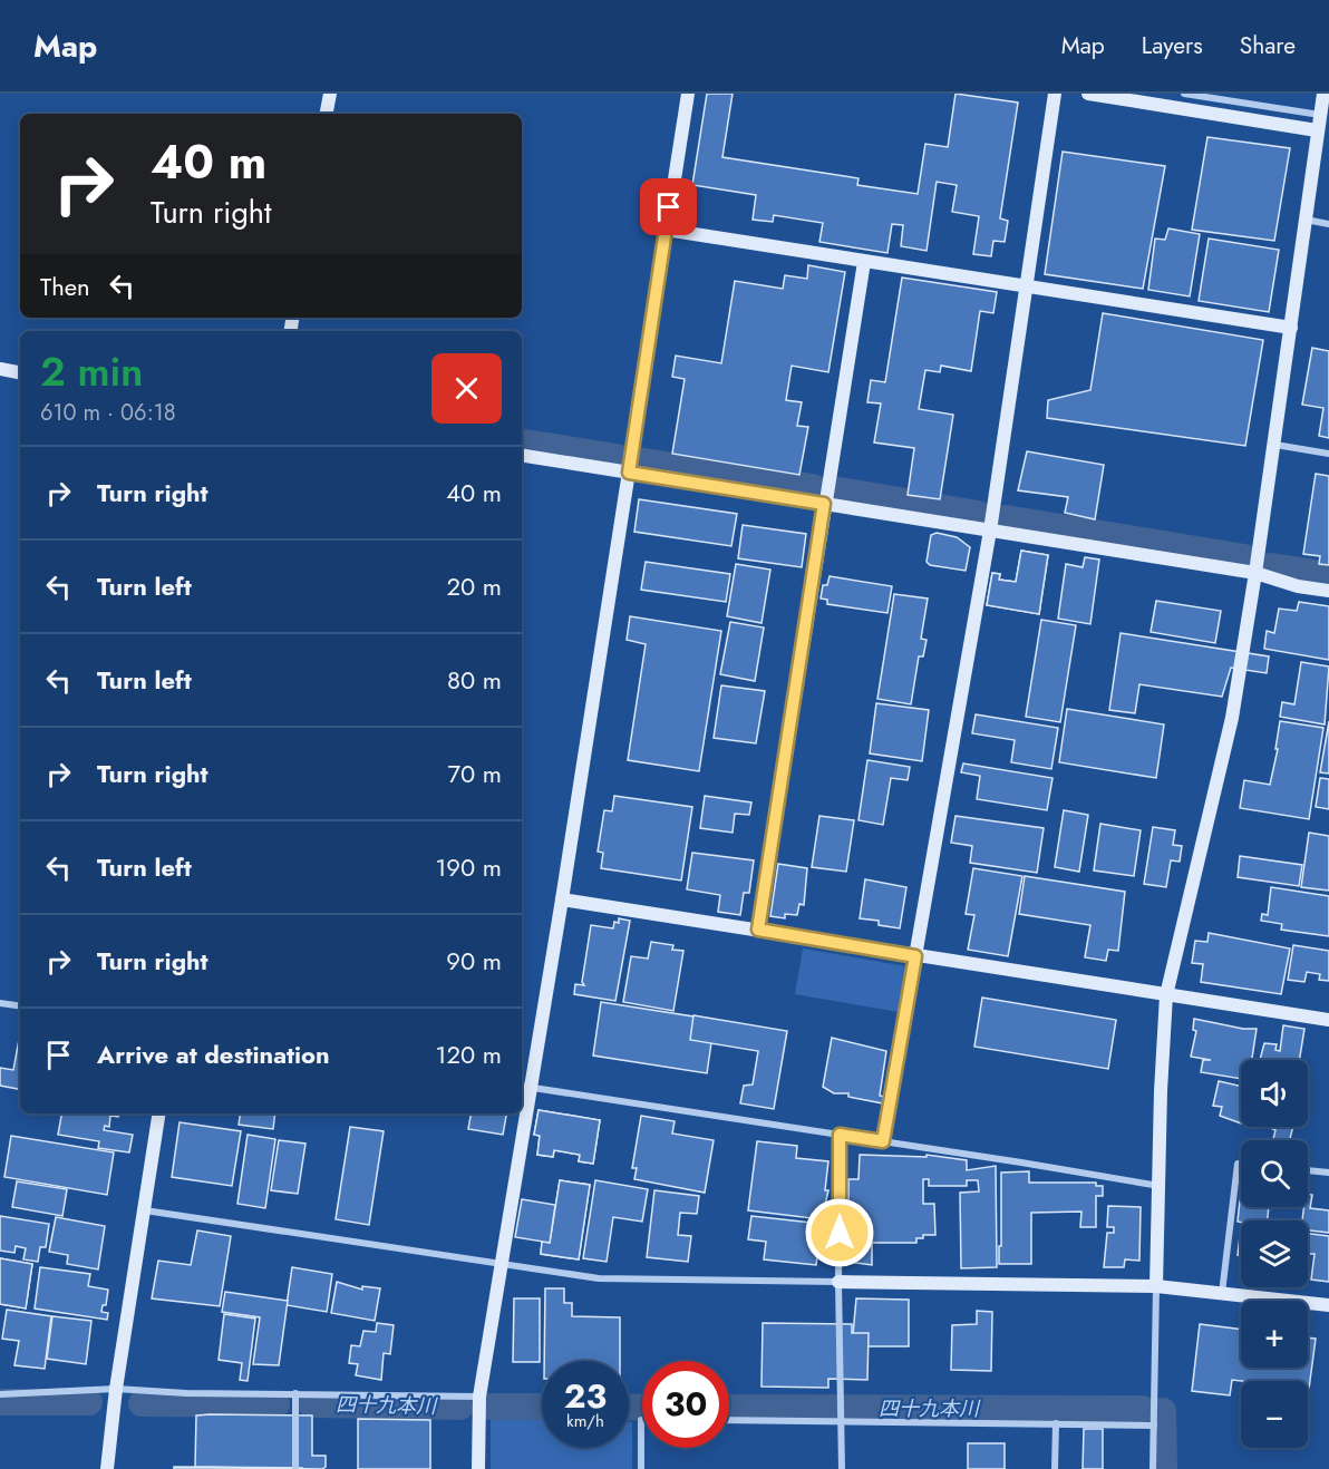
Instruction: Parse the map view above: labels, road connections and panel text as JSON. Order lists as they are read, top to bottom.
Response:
{
  "water": ["四十九本川"],
  "page": {
    "header": "Map",
    "nav": ["Map", "Layers", "Share"],
    "turn": ["40 m", "Turn right"],
    "then": "Then",
    "heading": ["2 min", "610 m · 06:18"],
    "list": [
      {
        "name": "Turn right",
        "value": "40 m"
      },
      {
        "name": "Turn left",
        "value": "20 m"
      },
      {
        "name": "Turn left",
        "value": "80 m"
      },
      {
        "name": "Turn right",
        "value": "70 m"
      },
      {
        "name": "Turn left",
        "value": "190 m"
      },
      {
        "name": "Turn right",
        "value": "90 m"
      },
      {
        "name": "Arrive at destination",
        "value": "120 m"
      }
    ],
    "map_buttons": ["+", "−"],
    "speed": "23 km/h",
    "limit": "30"
  }
}
